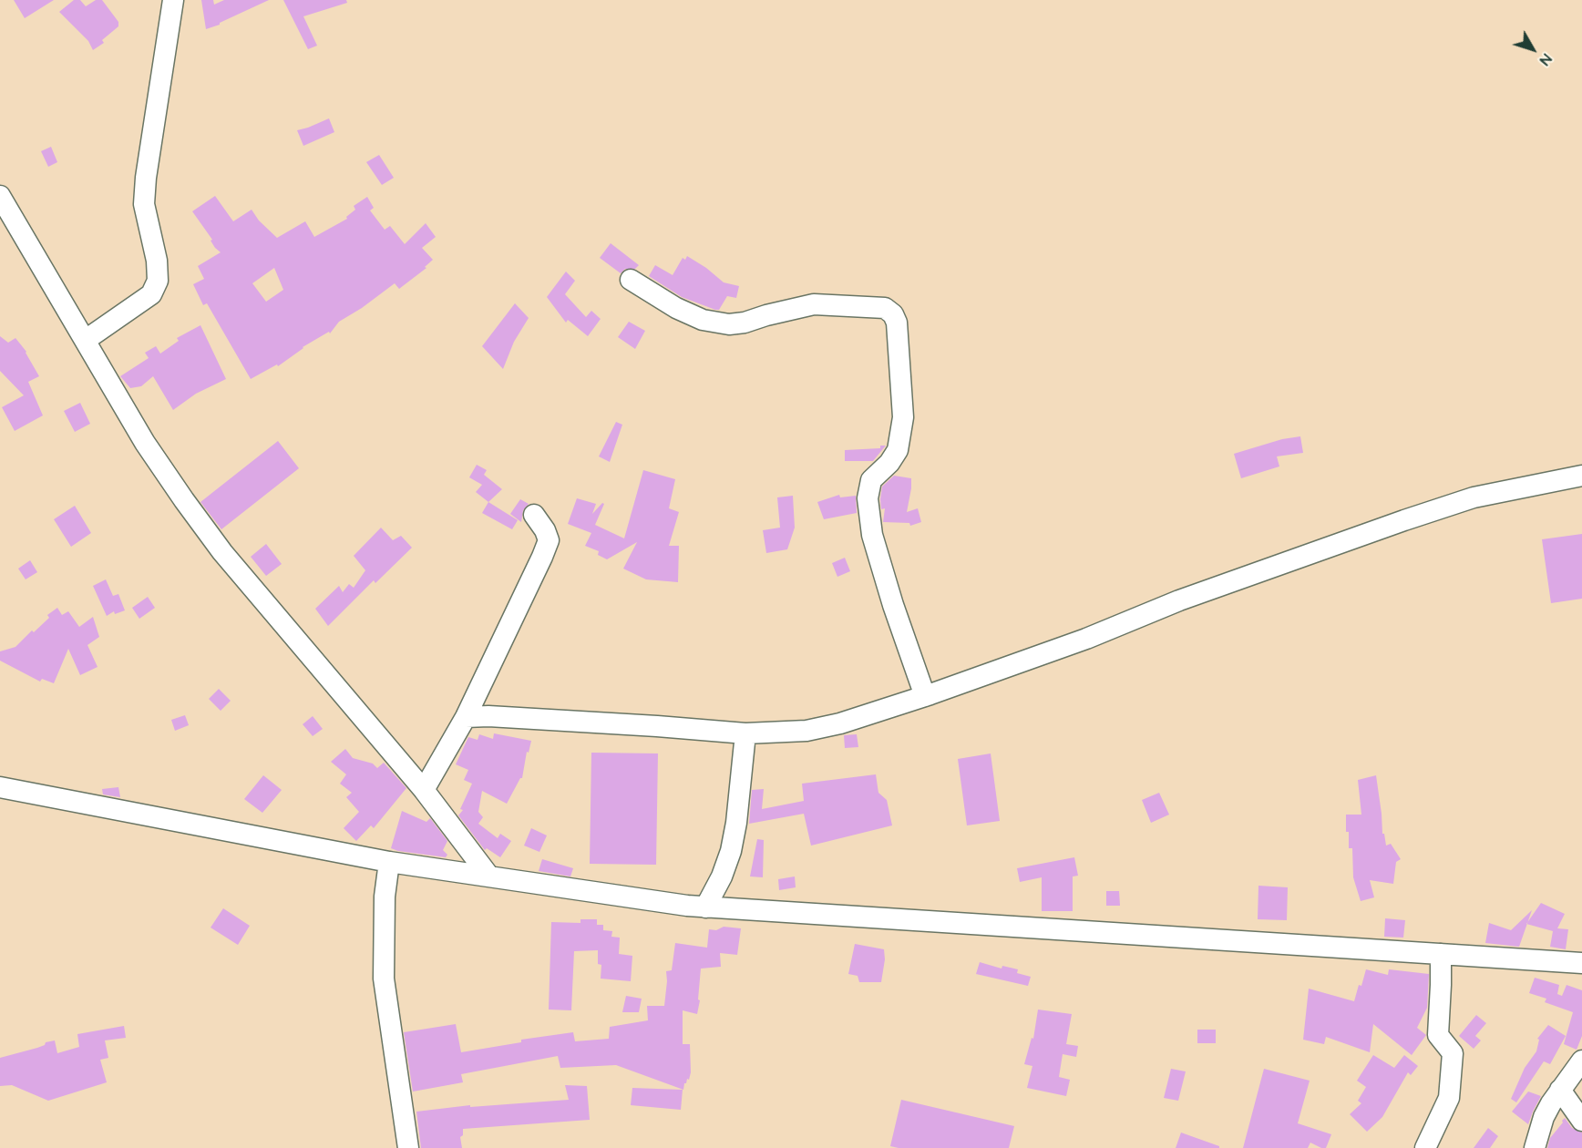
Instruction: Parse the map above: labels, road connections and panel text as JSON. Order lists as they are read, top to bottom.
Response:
{
  "north": "bottom right"
}
